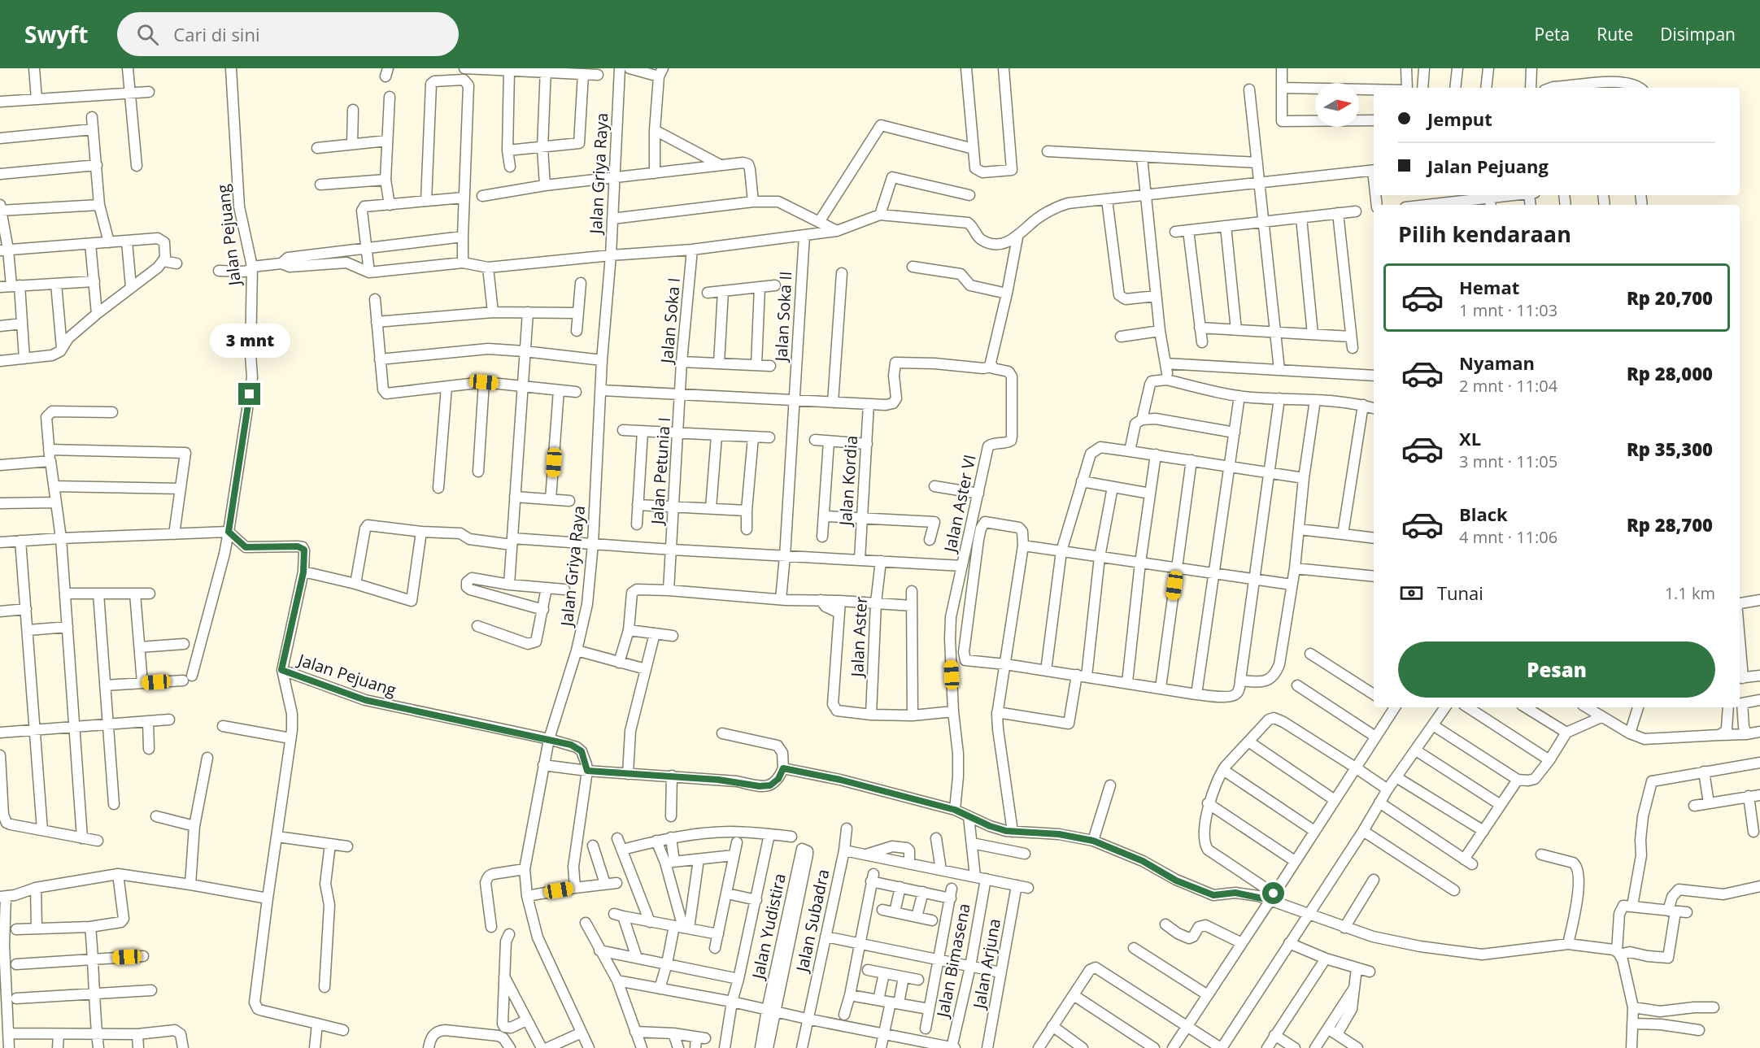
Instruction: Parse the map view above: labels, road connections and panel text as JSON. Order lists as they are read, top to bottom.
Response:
{
  "streets": {
    "street": [
      "Jalan Griya Raya",
      "Jalan Pejuang",
      "Jalan Soka II",
      "Jalan Soka I",
      "Jalan Petunia I",
      "Jalan Kordia",
      "Jalan Aster VI",
      "Jalan Aster",
      "Jalan Subadra",
      "Jalan Yudistira",
      "Jalan Bimasena",
      "Jalan Arjuna"
    ]
  },
  "crossings": [
    ["Jalan Griya Raya", "Jalan Pejuang"],
    ["Jalan Soka I", "Jalan Petunia I"]
  ],
  "north": "right",
  "page": {
    "header": "Swyft",
    "search": "Cari di sini",
    "nav": ["Peta", "Rute", "Disimpan"],
    "banner": ["Jemput", "Jalan Pejuang"],
    "heading": "Pilih kendaraan",
    "list": [
      {
        "name": "Hemat",
        "note": "1 mnt · 11:03",
        "value": "Rp 20,700"
      },
      {
        "name": "Nyaman",
        "note": "2 mnt · 11:04",
        "value": "Rp 28,000"
      },
      {
        "name": "XL",
        "note": "3 mnt · 11:05",
        "value": "Rp 35,300"
      },
      {
        "name": "Black",
        "note": "4 mnt · 11:06",
        "value": "Rp 28,700"
      }
    ],
    "bubble": "3 mnt",
    "pay": ["Tunai", "1.1 km"],
    "buttons": "Pesan"
  }
}
